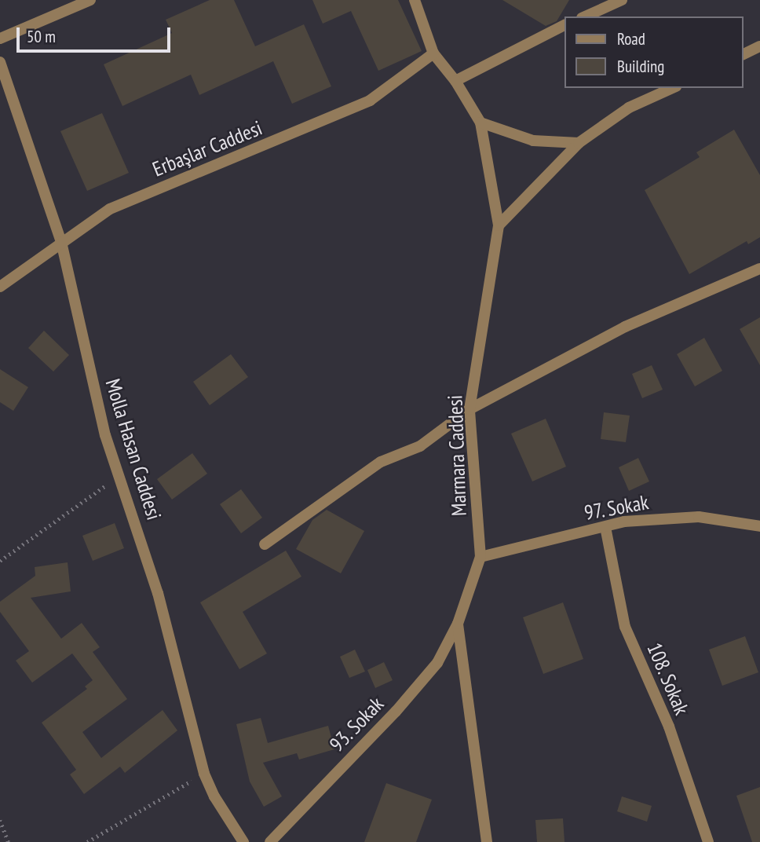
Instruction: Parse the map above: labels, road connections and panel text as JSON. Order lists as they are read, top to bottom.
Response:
{
  "streets": {
    "street": [
      "Erbaşlar Caddesi",
      "Molla Hasan Caddesi",
      "Marmara Caddesi",
      "97. Sokak",
      "108. Sokak",
      "93. Sokak"
    ]
  },
  "crossings": [
    ["Erbaşlar Caddesi", "Molla Hasan Caddesi"],
    ["Marmara Caddesi", "97. Sokak"],
    ["Marmara Caddesi", "93. Sokak"],
    ["97. Sokak", "108. Sokak"]
  ],
  "legend": ["Road", "Building"],
  "scale_bar": "50 m"
}
